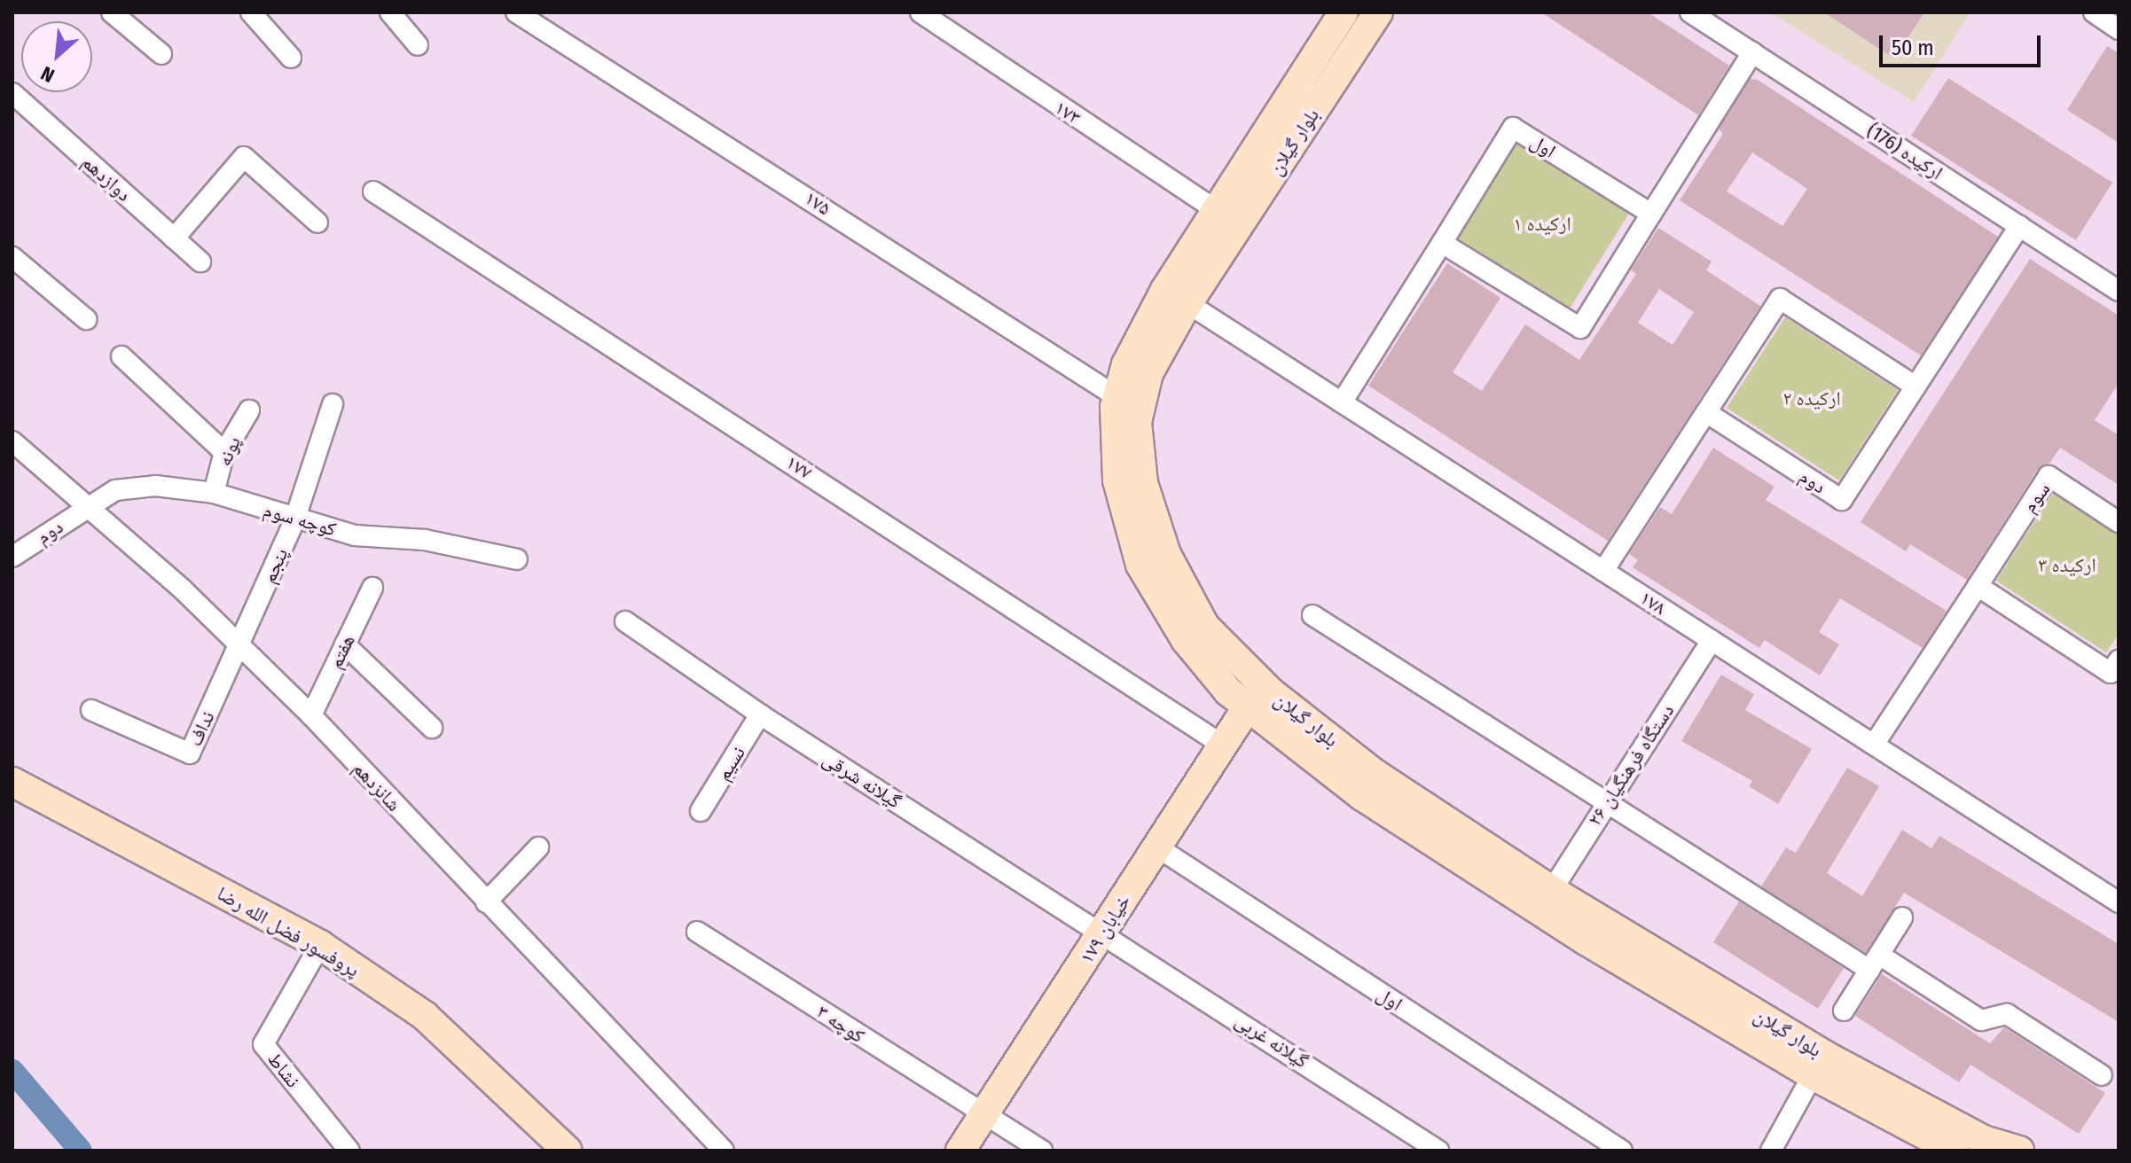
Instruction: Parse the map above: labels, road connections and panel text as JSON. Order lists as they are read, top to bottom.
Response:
{
  "streets": {
    "main road": ["بلوار گیلان", "خیابان ۱۷۹", "پروفسور فضل الله رضا"],
    "street": [
      "۱۷۳",
      "اول",
      "ارکیده (176)",
      "دوازدهم",
      "۱۷۵",
      "پونه",
      "۱۷۷",
      "دوم",
      "سوم",
      "کوچه سوم",
      "پنجم",
      "۱۷۸",
      "هفتم",
      "نداف",
      "نسیم",
      "۲۶ دستگاه فرهنگیان",
      "گیلانه شرقی",
      "شانزدهم",
      "کوچه ۳",
      "گیلانه غربی",
      "نشاط"
    ]
  },
  "crossings": [
    ["۱۷۳", "بلوار گیلان"],
    ["بلوار گیلان", "۱۷۵"],
    ["بلوار گیلان", "۱۷۸"],
    ["بلوار گیلان", "۲۶ دستگاه فرهنگیان"],
    ["بلوار گیلان", "خیابان ۱۷۹"],
    ["اول", "۱۷۸"],
    ["اول", "خیابان ۱۷۹"],
    ["ارکیده (176)", "دوم"],
    ["پونه", "کوچه سوم"],
    ["۱۷۷", "خیابان ۱۷۹"],
    ["دوم", "کوچه سوم"],
    ["دوم", "شانزدهم"],
    ["سوم", "۱۷۸"],
    ["کوچه سوم", "پنجم"],
    ["کوچه سوم", "شانزدهم"],
    ["پنجم", "نداف"],
    ["پنجم", "شانزدهم"],
    ["۱۷۸", "۲۶ دستگاه فرهنگیان"],
    ["هفتم", "شانزدهم"],
    ["نداف", "شانزدهم"],
    ["نسیم", "گیلانه شرقی"],
    ["گیلانه شرقی", "خیابان ۱۷۹"],
    ["گیلانه شرقی", "گیلانه غربی"],
    ["خیابان ۱۷۹", "کوچه ۳"],
    ["خیابان ۱۷۹", "گیلانه غربی"],
    ["پروفسور فضل الله رضا", "نشاط"]
  ],
  "parks": ["ارکیده ۱", "ارکیده ۲", "ارکیده ۳"],
  "scale_bar": "50 m",
  "north": "bottom left"
}
